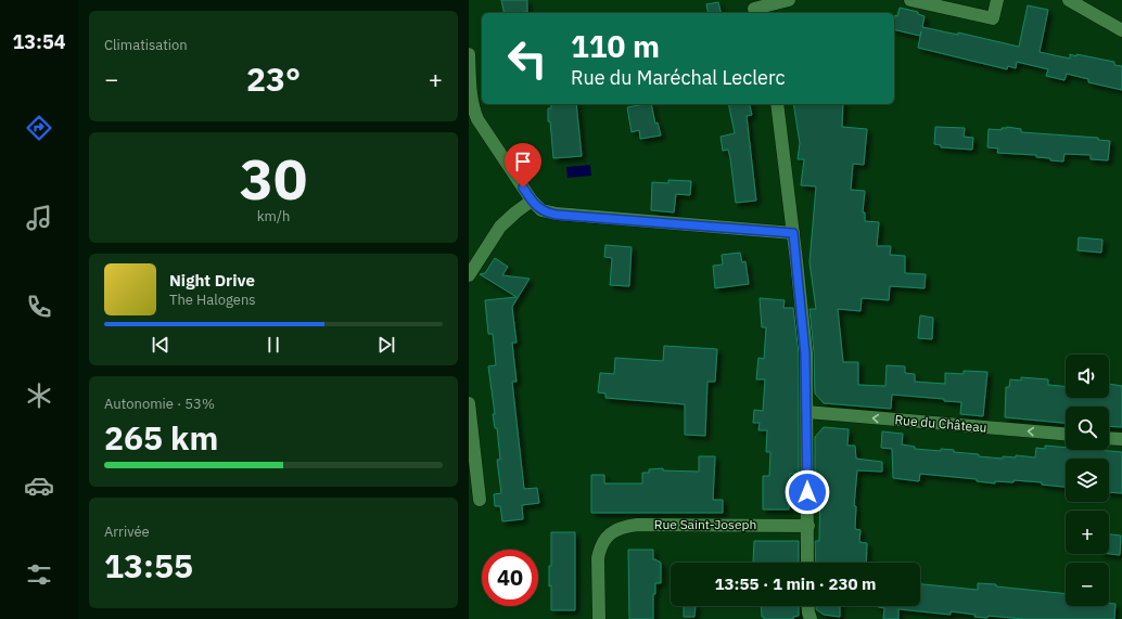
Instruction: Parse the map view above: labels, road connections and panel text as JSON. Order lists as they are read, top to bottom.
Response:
{
  "streets": {
    "street": ["Rue du Château", "Rue Saint-Joseph"]
  },
  "one_way": ["Rue du Château"],
  "page": {
    "tabs": "13:54",
    "tile": [
      "Climatisation",
      ["30", "km/h"],
      ["Autonomie · 53%", "265 km"],
      ["Arrivée", "13:55"]
    ],
    "turn": ["110 m", "Rue du Maréchal Leclerc"],
    "heat": ["−", "23°", "+"],
    "song": ["Night Drive", "The Halogens"],
    "map_buttons": ["+", "−"],
    "limit": "40",
    "trip": "13:55 · 1 min · 230 m"
  }
}
